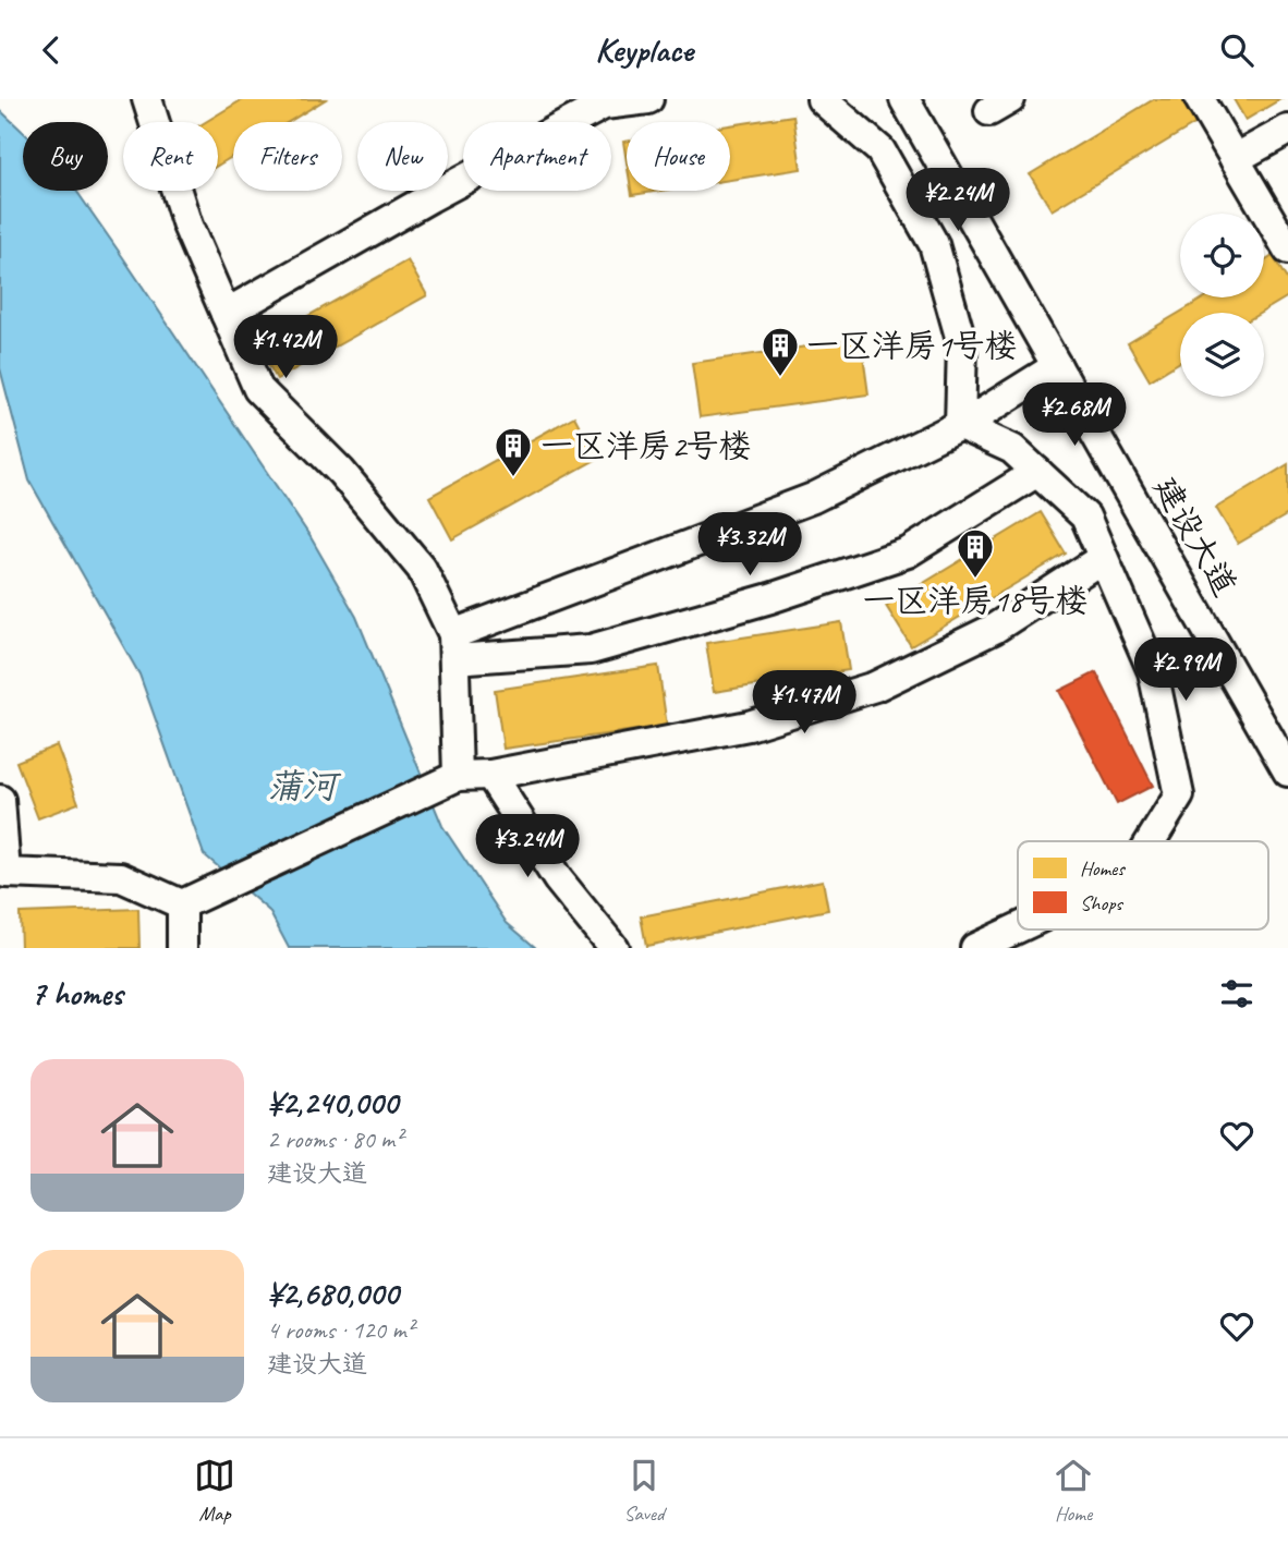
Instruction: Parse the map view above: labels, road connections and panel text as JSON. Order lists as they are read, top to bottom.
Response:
{
  "streets": {
    "street": ["建设大道"]
  },
  "water": ["蒲河"],
  "places": {
    "building": ["一区洋房1号楼", "一区洋房2号楼", "一区洋房18号楼"]
  },
  "legend": ["Homes", "Shops"],
  "page": {
    "header": "Keyplace",
    "chip": [
      "Buy",
      "Rent",
      "Filters",
      "New",
      "Apartment",
      "House"
    ],
    "price": [
      "¥2.24M",
      "¥1.42M",
      "¥2.68M",
      "¥3.32M",
      "¥2.99M",
      "¥1.47M",
      "¥3.24M"
    ],
    "heading": "7 homes",
    "list": [
      {
        "name": "¥2,240,000",
        "note": "2 rooms · 80 m² · 建设大道"
      },
      {
        "name": "¥2,680,000",
        "note": "4 rooms · 120 m² · 建设大道"
      }
    ],
    "tabs": ["Map", "Saved", "Home"]
  }
}
